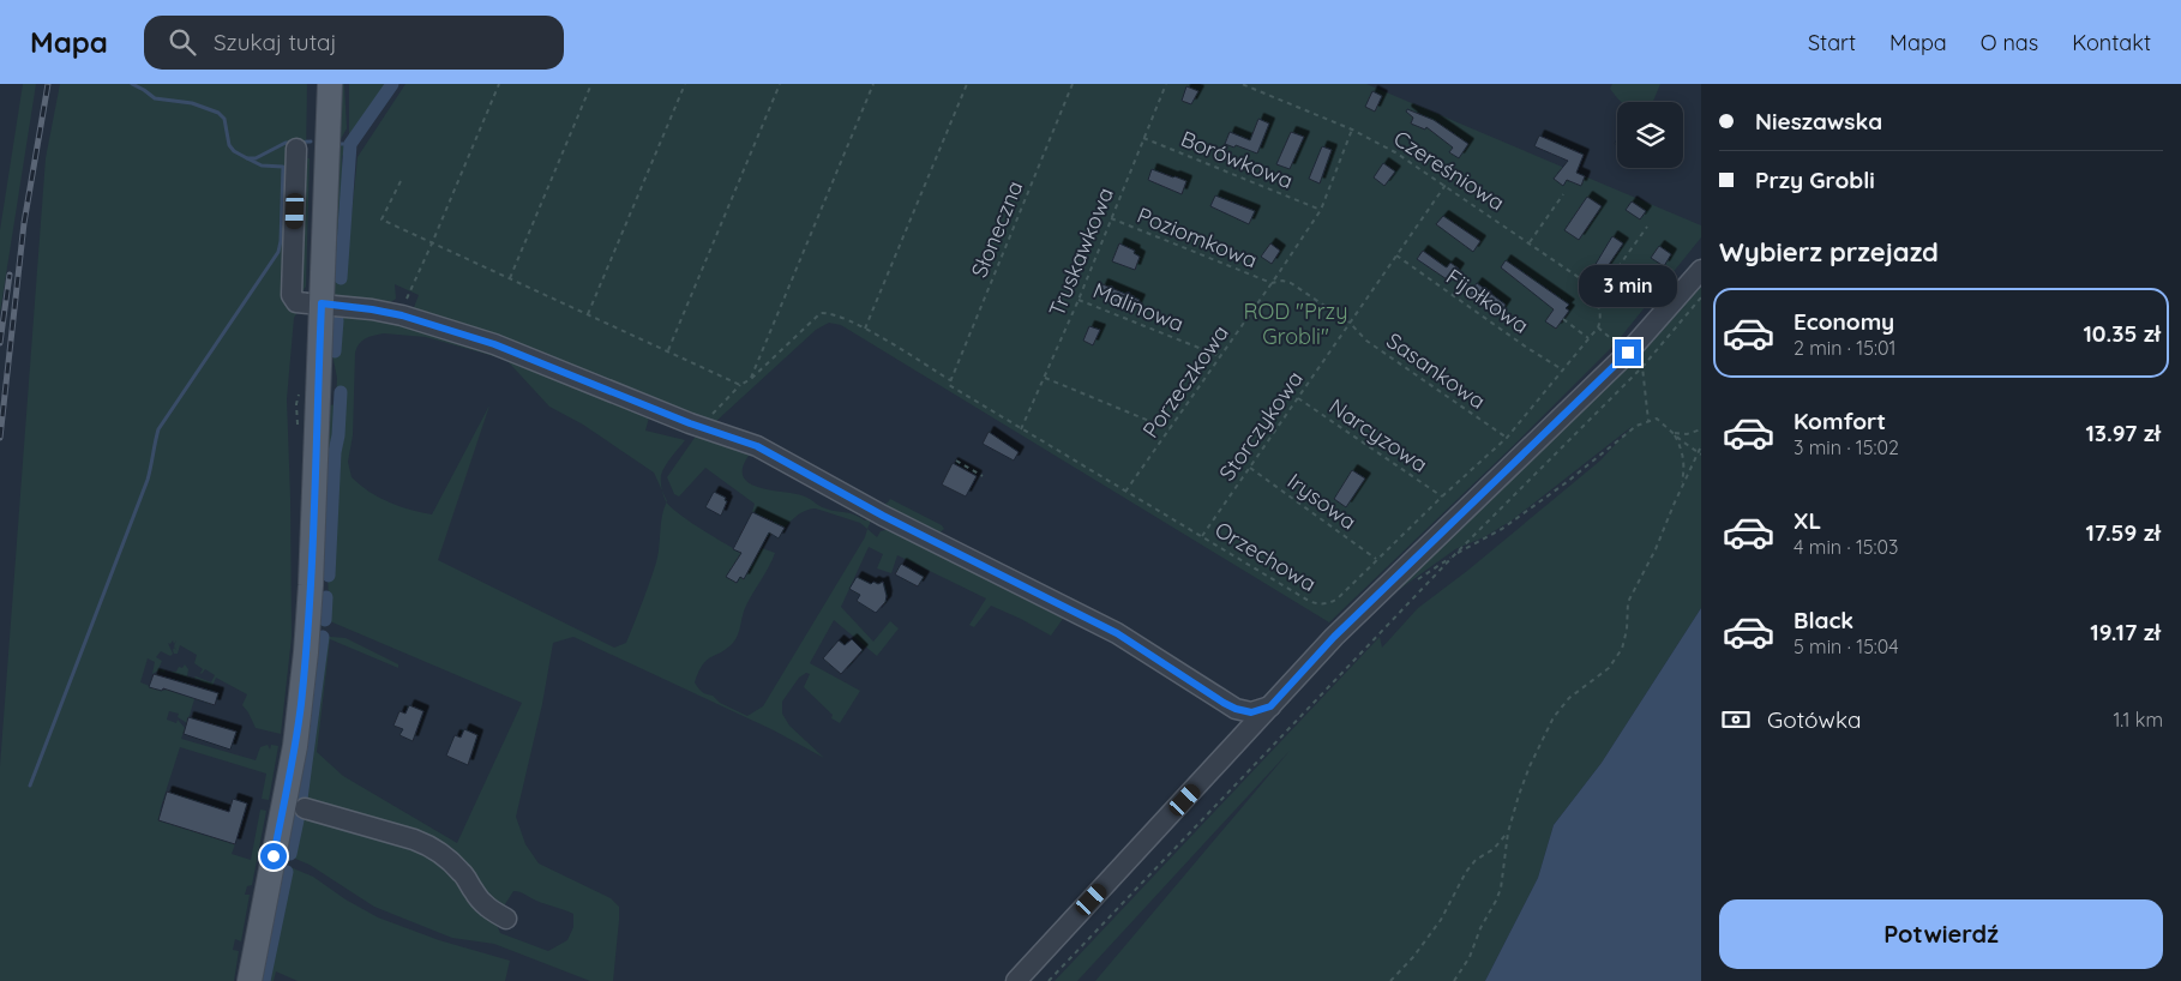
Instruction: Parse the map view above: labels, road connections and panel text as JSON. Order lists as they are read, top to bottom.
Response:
{
  "streets": {
    "path": [
      "Borówkowa",
      "Czereśniowa",
      "Słoneczna",
      "Poziomkowa",
      "Truskawkowa",
      "Fijołkowa",
      "Malinowa",
      "Sasankowa",
      "Porzeczkowa",
      "Storczykowa",
      "Narcyzowa",
      "Irysowa",
      "Orzechowa"
    ]
  },
  "crossings": [
    ["Borówkowa", "Truskawkowa"],
    ["Borówkowa", "Porzeczkowa"],
    ["Czereśniowa", "Porzeczkowa"],
    ["Czereśniowa", "Storczykowa"],
    ["Słoneczna", "Orzechowa"],
    ["Poziomkowa", "Truskawkowa"],
    ["Poziomkowa", "Porzeczkowa"],
    ["Truskawkowa", "Malinowa"],
    ["Truskawkowa", "Orzechowa"],
    ["Fijołkowa", "Storczykowa"],
    ["Fijołkowa", "Orzechowa"],
    ["Malinowa", "Porzeczkowa"],
    ["Sasankowa", "Storczykowa"],
    ["Sasankowa", "Orzechowa"],
    ["Porzeczkowa", "Orzechowa"],
    ["Storczykowa", "Narcyzowa"],
    ["Storczykowa", "Irysowa"],
    ["Storczykowa", "Orzechowa"],
    ["Narcyzowa", "Orzechowa"],
    ["Irysowa", "Orzechowa"]
  ],
  "parks": ["ROD \"Przy Grobli\""],
  "page": {
    "header": "Mapa",
    "search": "Szukaj tutaj",
    "nav": [
      "Start",
      "Mapa",
      "O nas",
      "Kontakt"
    ],
    "banner": ["Nieszawska", "Przy Grobli"],
    "heading": "Wybierz przejazd",
    "bubble": "3 min",
    "list": [
      {
        "name": "Economy",
        "note": "2 min · 15:01",
        "value": "10.35 zł"
      },
      {
        "name": "Komfort",
        "note": "3 min · 15:02",
        "value": "13.97 zł"
      },
      {
        "name": "XL",
        "note": "4 min · 15:03",
        "value": "17.59 zł"
      },
      {
        "name": "Black",
        "note": "5 min · 15:04",
        "value": "19.17 zł"
      }
    ],
    "pay": ["Gotówka", "1.1 km"],
    "buttons": "Potwierdź"
  }
}
